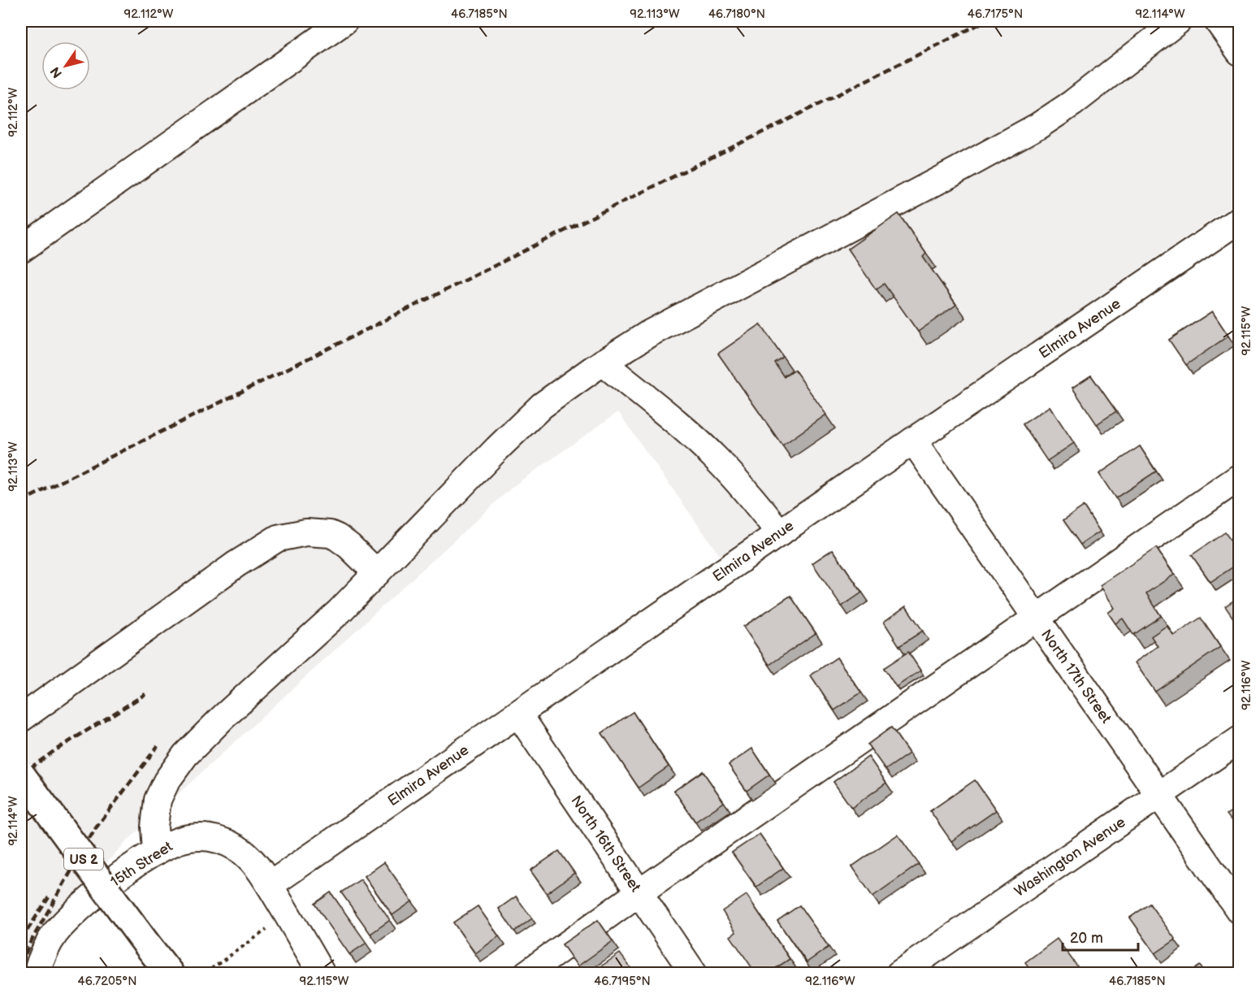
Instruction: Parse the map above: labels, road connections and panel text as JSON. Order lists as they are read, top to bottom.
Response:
{
  "streets": {
    "highway": ["US 2"],
    "street": [
      "Elmira Avenue",
      "North 17th Street",
      "North 16th Street",
      "Washington Avenue",
      "15th Street"
    ]
  },
  "crossings": [
    ["Elmira Avenue", "North 17th Street"],
    ["Elmira Avenue", "North 16th Street"],
    ["Elmira Avenue", "15th Street"],
    ["North 17th Street", "Washington Avenue"]
  ],
  "scale_bar": "20 m",
  "north": "bottom left",
  "coordinates": [
    "92.112°W",
    "46.7185°N",
    "92.113°W",
    "46.7180°N",
    "46.7175°N",
    "92.114°W",
    "92.115°W",
    "92.116°W",
    "46.7205°N",
    "46.7195°N"
  ]
}
